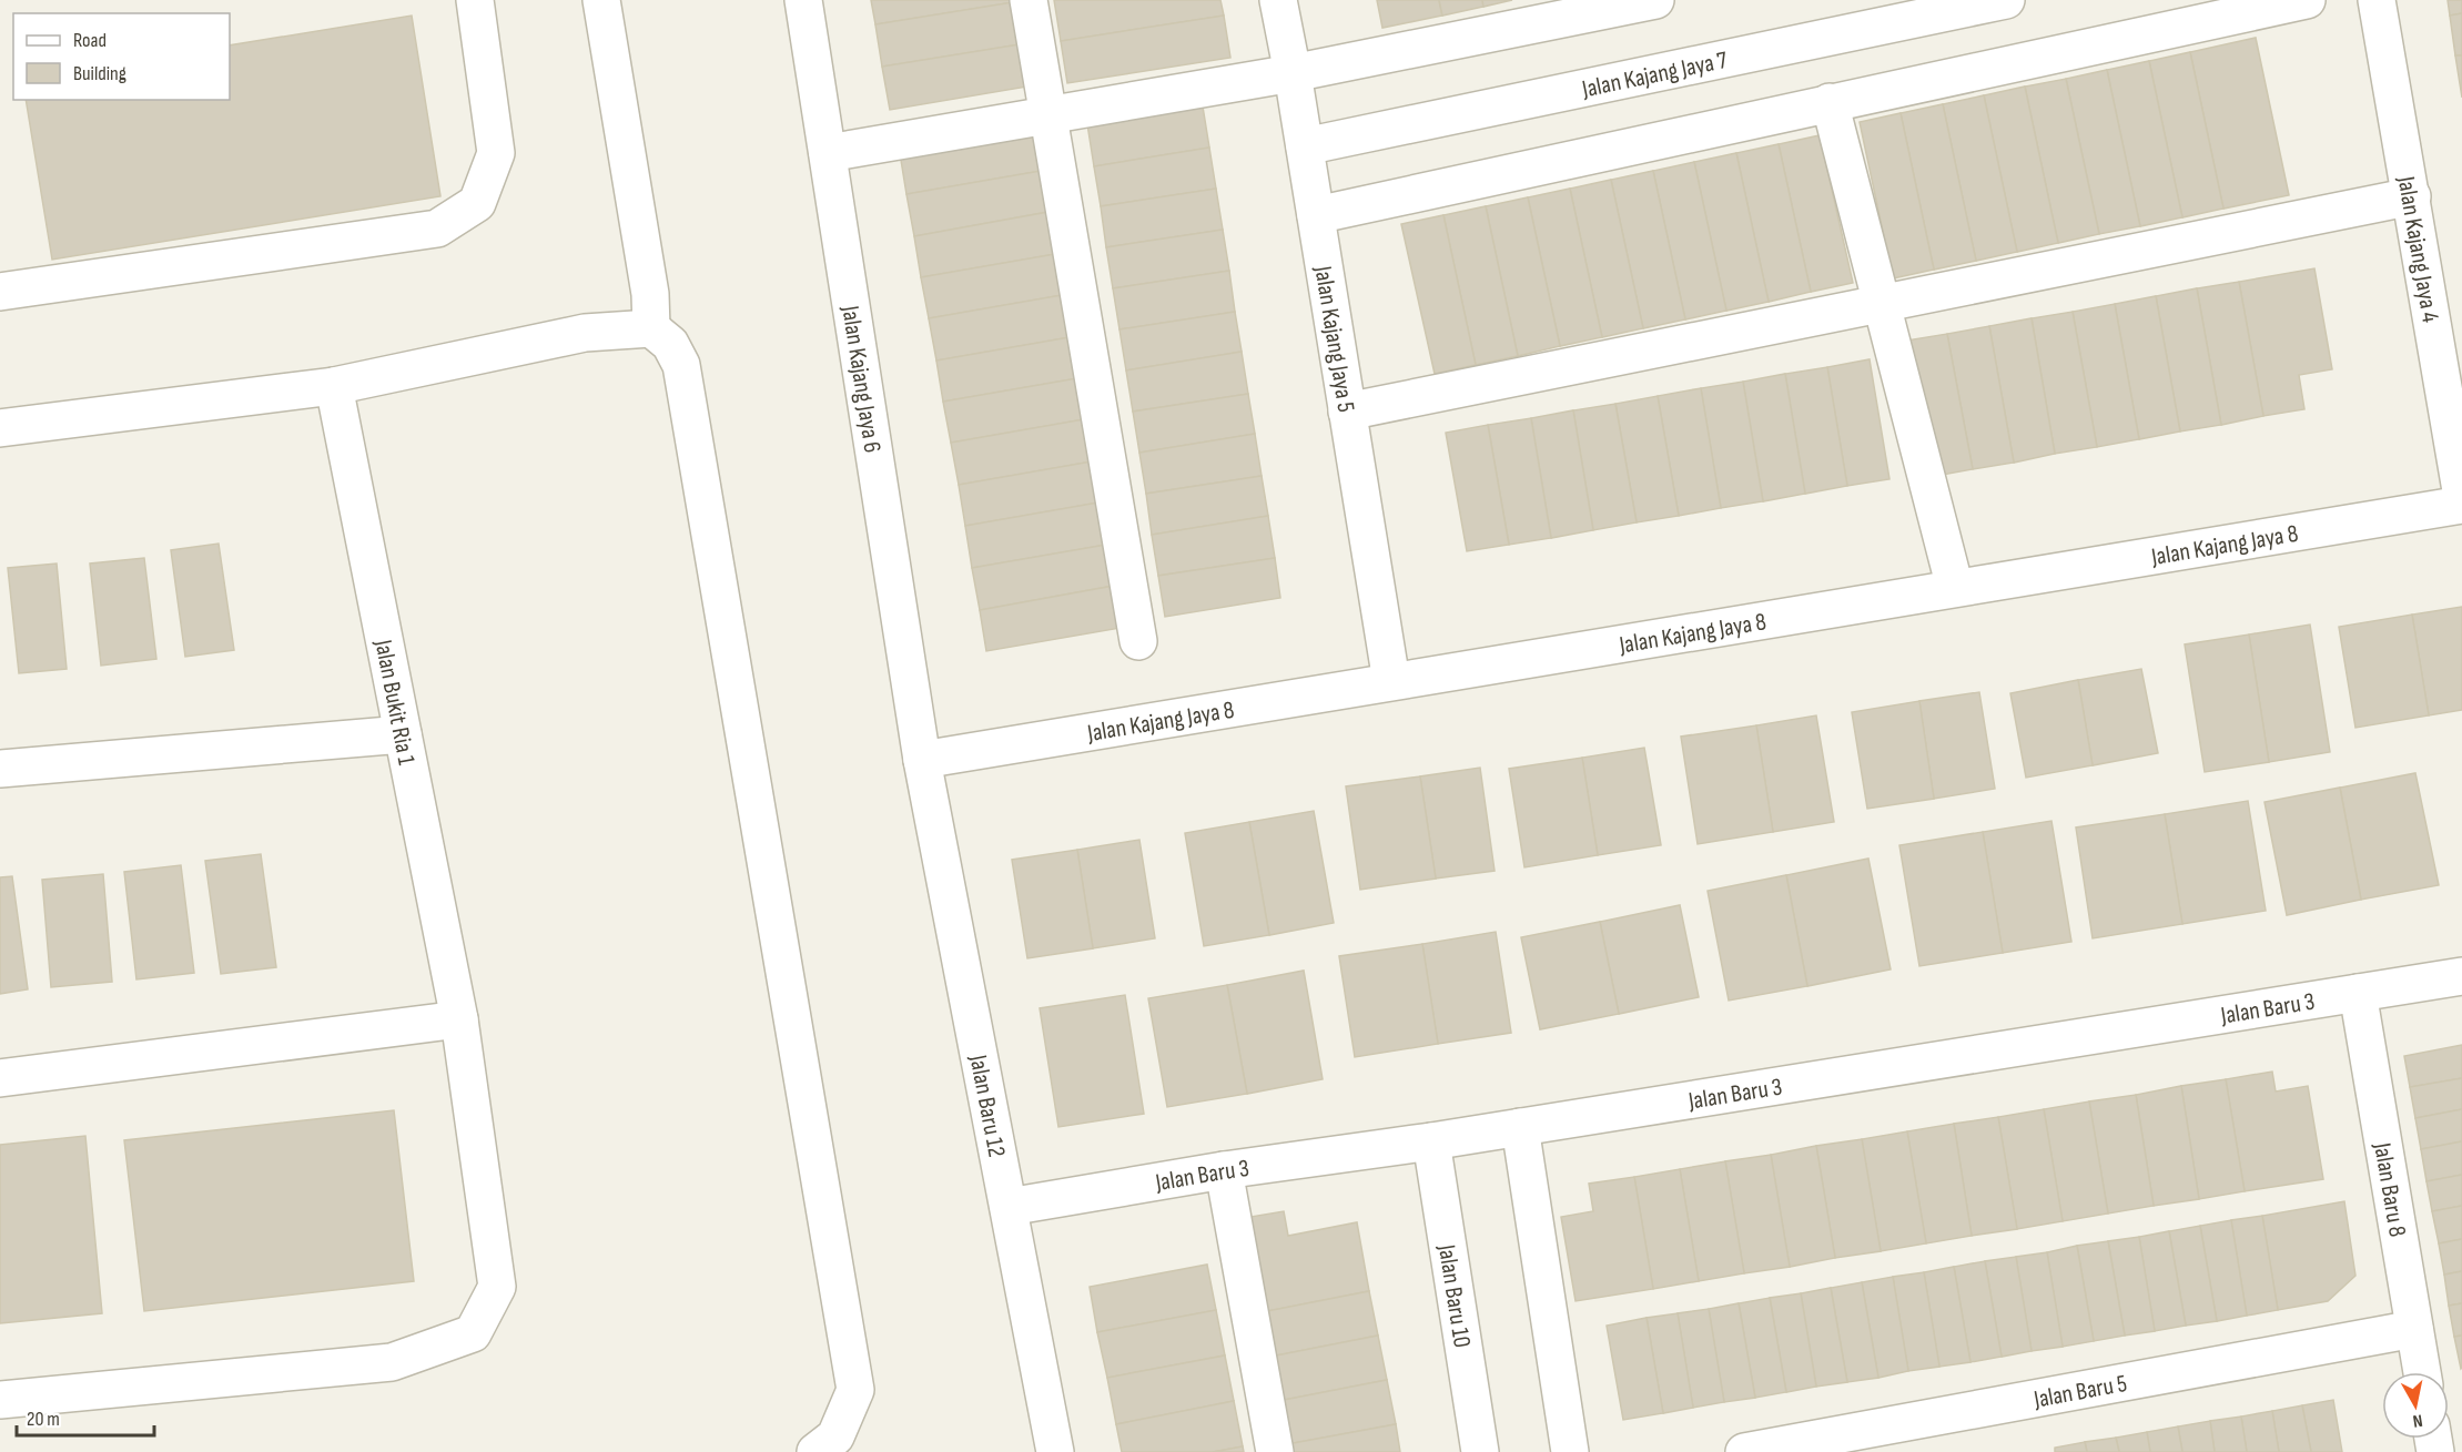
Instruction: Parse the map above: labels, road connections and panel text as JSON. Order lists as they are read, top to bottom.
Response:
{
  "streets": {
    "street": [
      "Jalan Kajang Jaya 7",
      "Jalan Kajang Jaya 4",
      "Jalan Kajang Jaya 5",
      "Jalan Kajang Jaya 6",
      "Jalan Kajang Jaya 8",
      "Jalan Bukit Ria 1",
      "Jalan Baru 3",
      "Jalan Baru 12",
      "Jalan Baru 8",
      "Jalan Baru 10",
      "Jalan Baru 5"
    ]
  },
  "crossings": [
    ["Jalan Kajang Jaya 7", "Jalan Kajang Jaya 5"],
    ["Jalan Kajang Jaya 5", "Jalan Kajang Jaya 8"],
    ["Jalan Kajang Jaya 6", "Jalan Kajang Jaya 8"],
    ["Jalan Kajang Jaya 6", "Jalan Baru 12"],
    ["Jalan Kajang Jaya 8", "Jalan Baru 12"],
    ["Jalan Baru 3", "Jalan Baru 12"],
    ["Jalan Baru 3", "Jalan Baru 8"],
    ["Jalan Baru 3", "Jalan Baru 10"],
    ["Jalan Baru 8", "Jalan Baru 5"]
  ],
  "legend": ["Road", "Building"],
  "scale_bar": "20 m",
  "north": "bottom"
}
